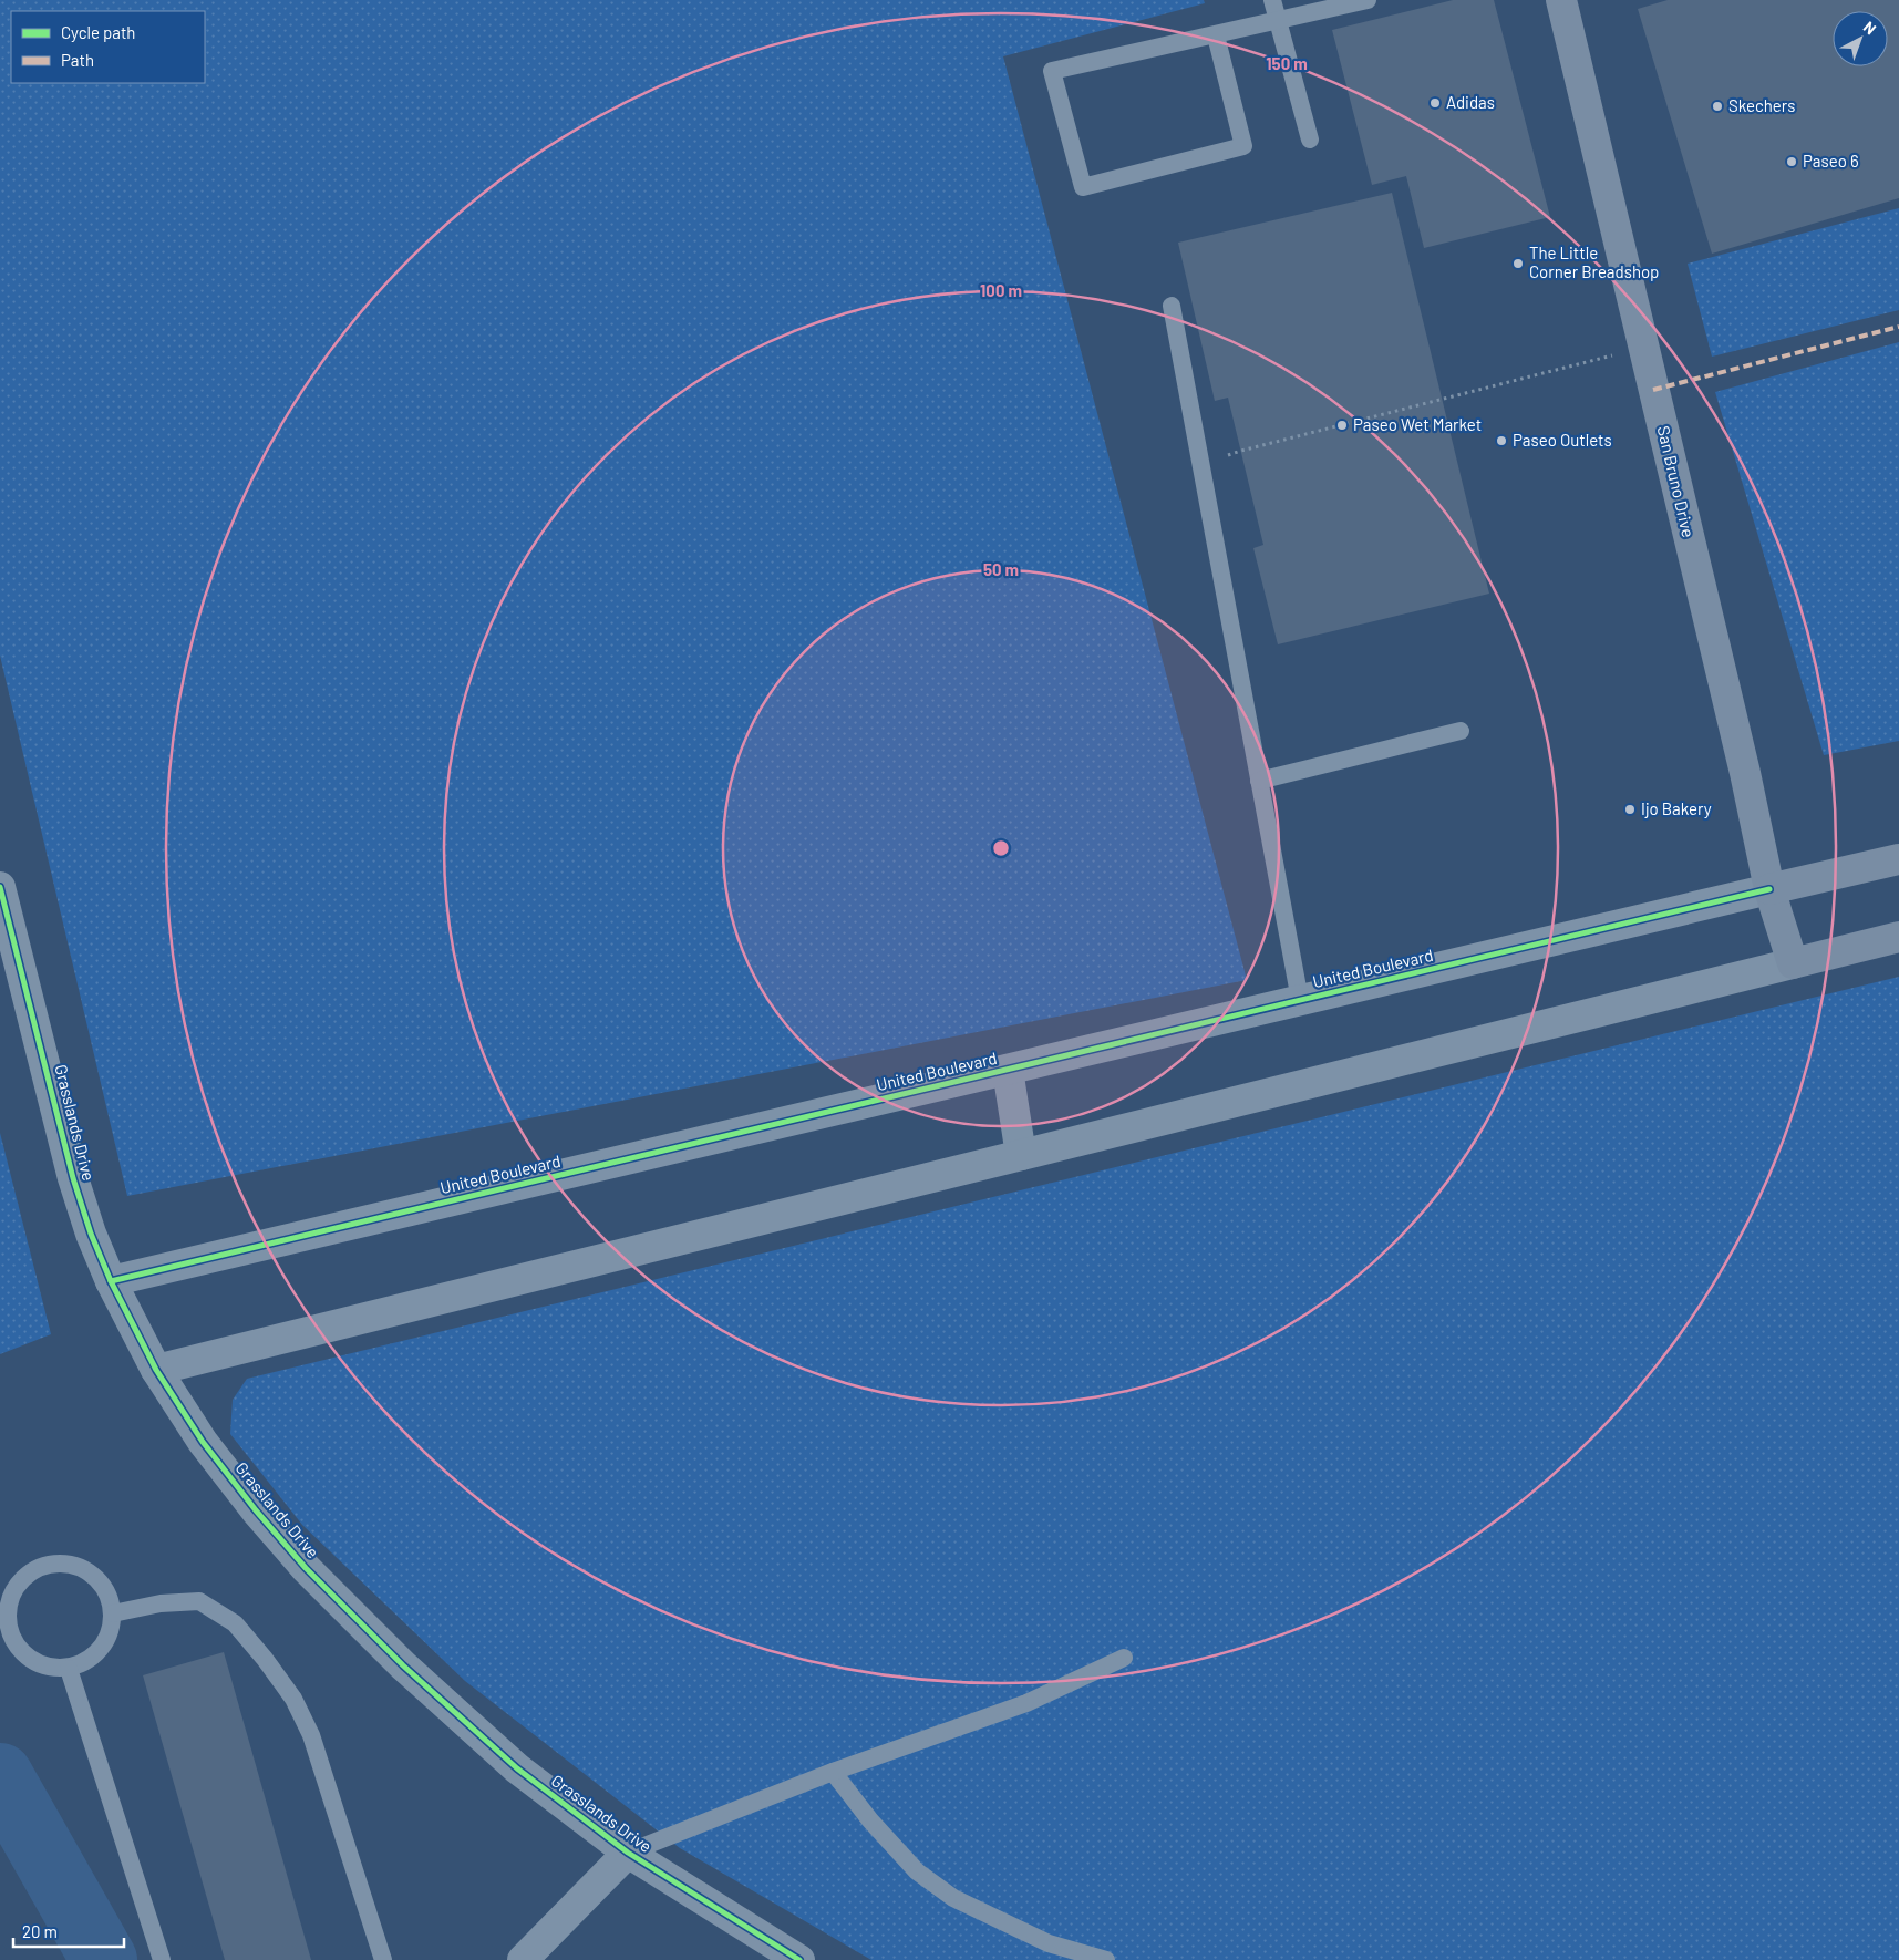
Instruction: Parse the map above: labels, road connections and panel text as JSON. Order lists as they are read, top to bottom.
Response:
{
  "streets": {
    "main road": ["San Bruno Drive", "United Boulevard"],
    "street": ["Grasslands Drive"]
  },
  "crossings": [
    ["San Bruno Drive", "United Boulevard"],
    ["United Boulevard", "Grasslands Drive"]
  ],
  "places": [
    "Adidas",
    "Skechers",
    "Paseo 6",
    "The Little Corner Breadshop",
    "Paseo Wet Market",
    "Paseo Outlets",
    "Ijo Bakery"
  ],
  "legend": ["Cycle path", "Path"],
  "scale_bar": "20 m",
  "north": "top right",
  "rings": ["150 m", "100 m", "50 m"]
}
